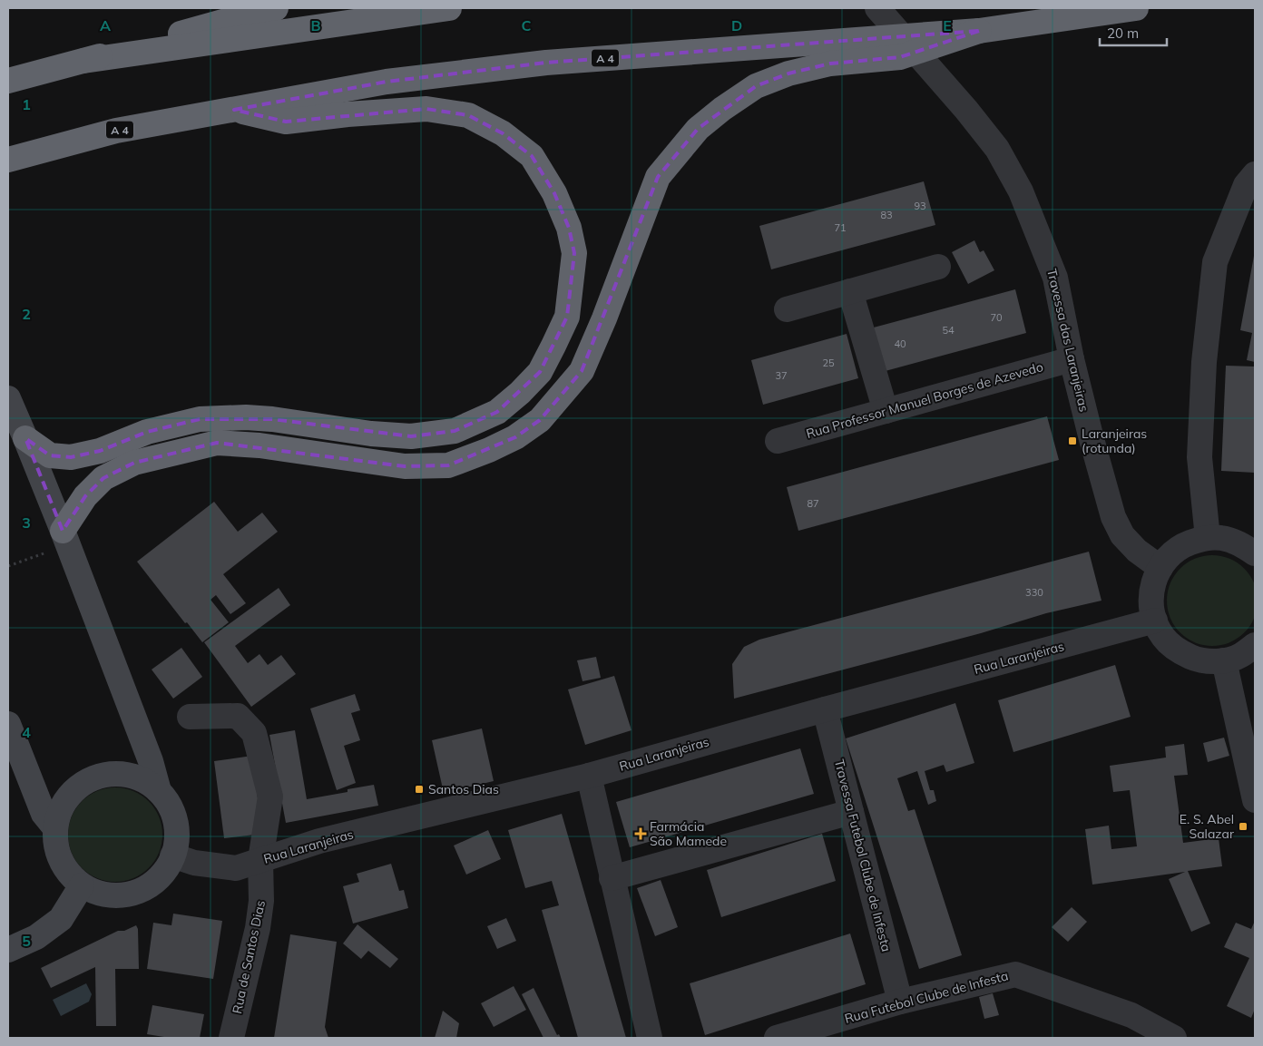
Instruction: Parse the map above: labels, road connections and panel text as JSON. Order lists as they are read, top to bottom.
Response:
{
  "streets": {
    "highway": ["A 4"],
    "street": [
      "Travessa das Laranjeiras",
      "Rua Professor Manuel Borges de Azevedo",
      "Rua Laranjeiras",
      "Travessa Futebol Clube de Infesta",
      "Rua de Santos Dias",
      "Rua Futebol Clube de Infesta"
    ]
  },
  "crossings": [
    ["Travessa das Laranjeiras", "Rua Professor Manuel Borges de Azevedo"],
    ["Rua Laranjeiras", "Travessa Futebol Clube de Infesta"],
    ["Rua Laranjeiras", "Rua de Santos Dias"],
    ["Travessa Futebol Clube de Infesta", "Rua Futebol Clube de Infesta"]
  ],
  "places": {
    "transit": ["Laranjeiras (rotunda)", "Santos Dias", "E. S. Abel Salazar"],
    "health": ["Farmácia São Mamede"]
  },
  "house_numbers": [
    "93",
    "83",
    "71",
    "70",
    "54",
    "40",
    "25",
    "37",
    "87",
    "330"
  ],
  "scale_bar": "20 m",
  "grid": {
    "columns": [
      "A",
      "B",
      "C",
      "D",
      "E"
    ],
    "rows": [
      "1",
      "2",
      "3",
      "4",
      "5"
    ]
  }
}
